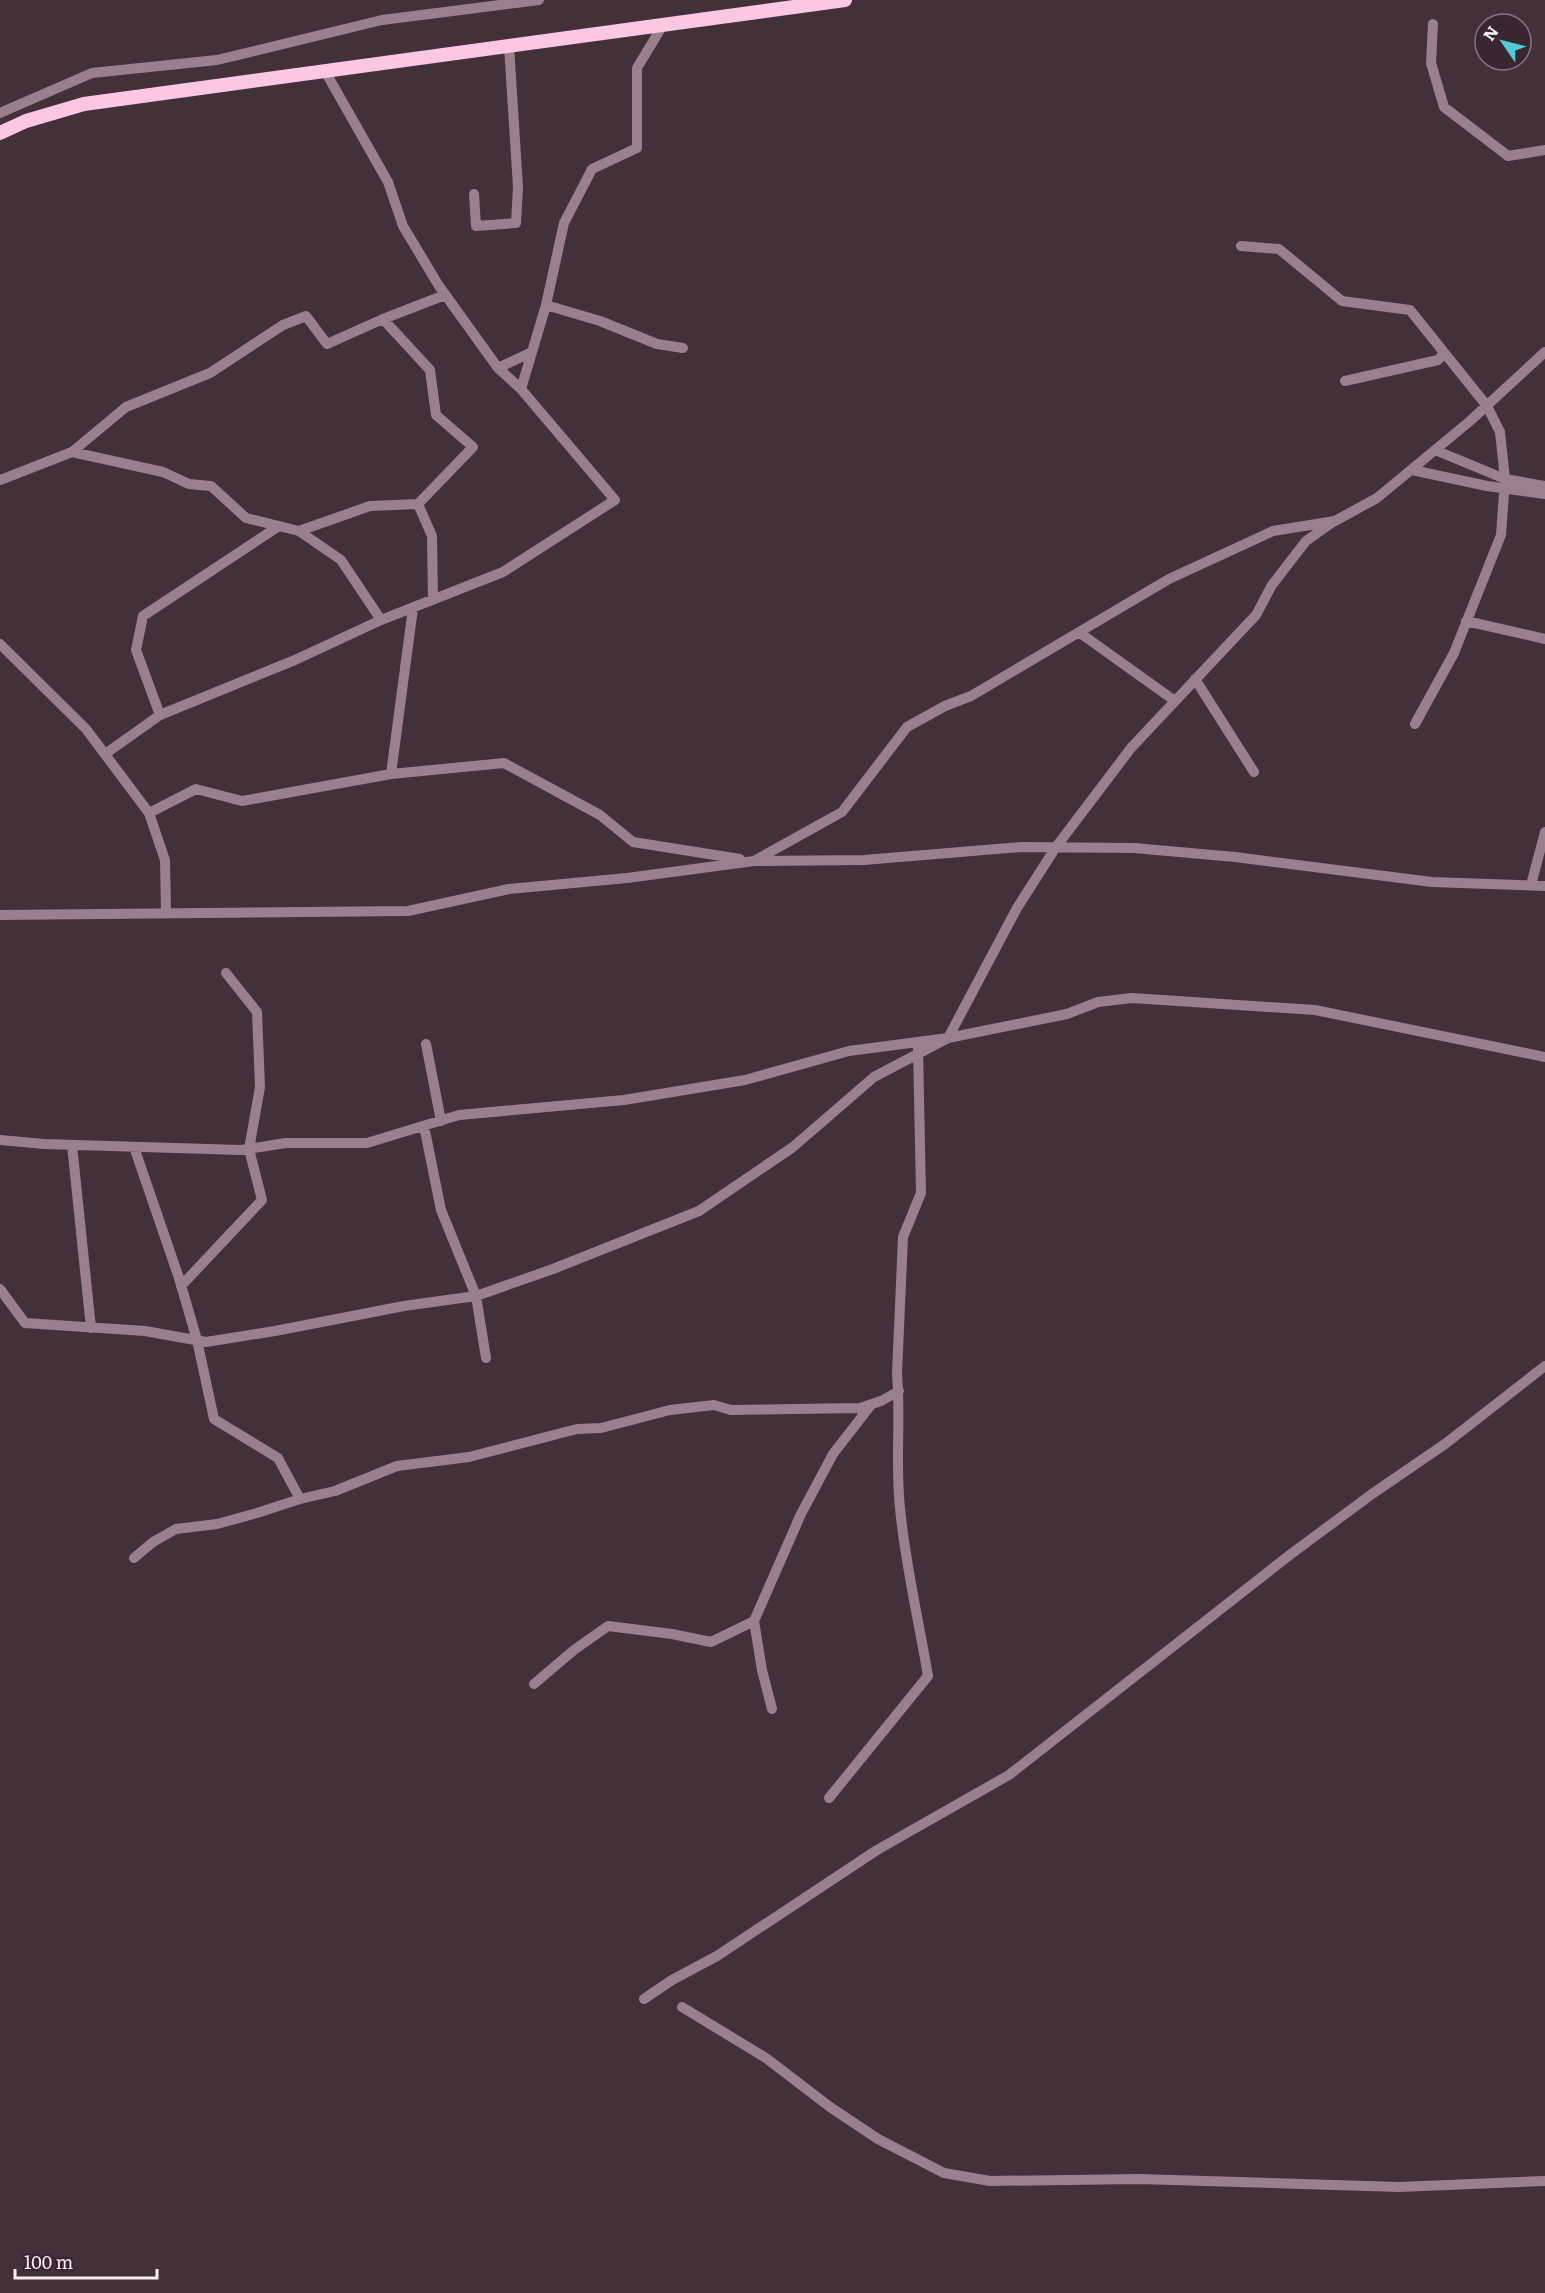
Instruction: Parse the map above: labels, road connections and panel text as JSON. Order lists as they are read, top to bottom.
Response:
{
  "scale_bar": "100 m",
  "north": "top left"
}
